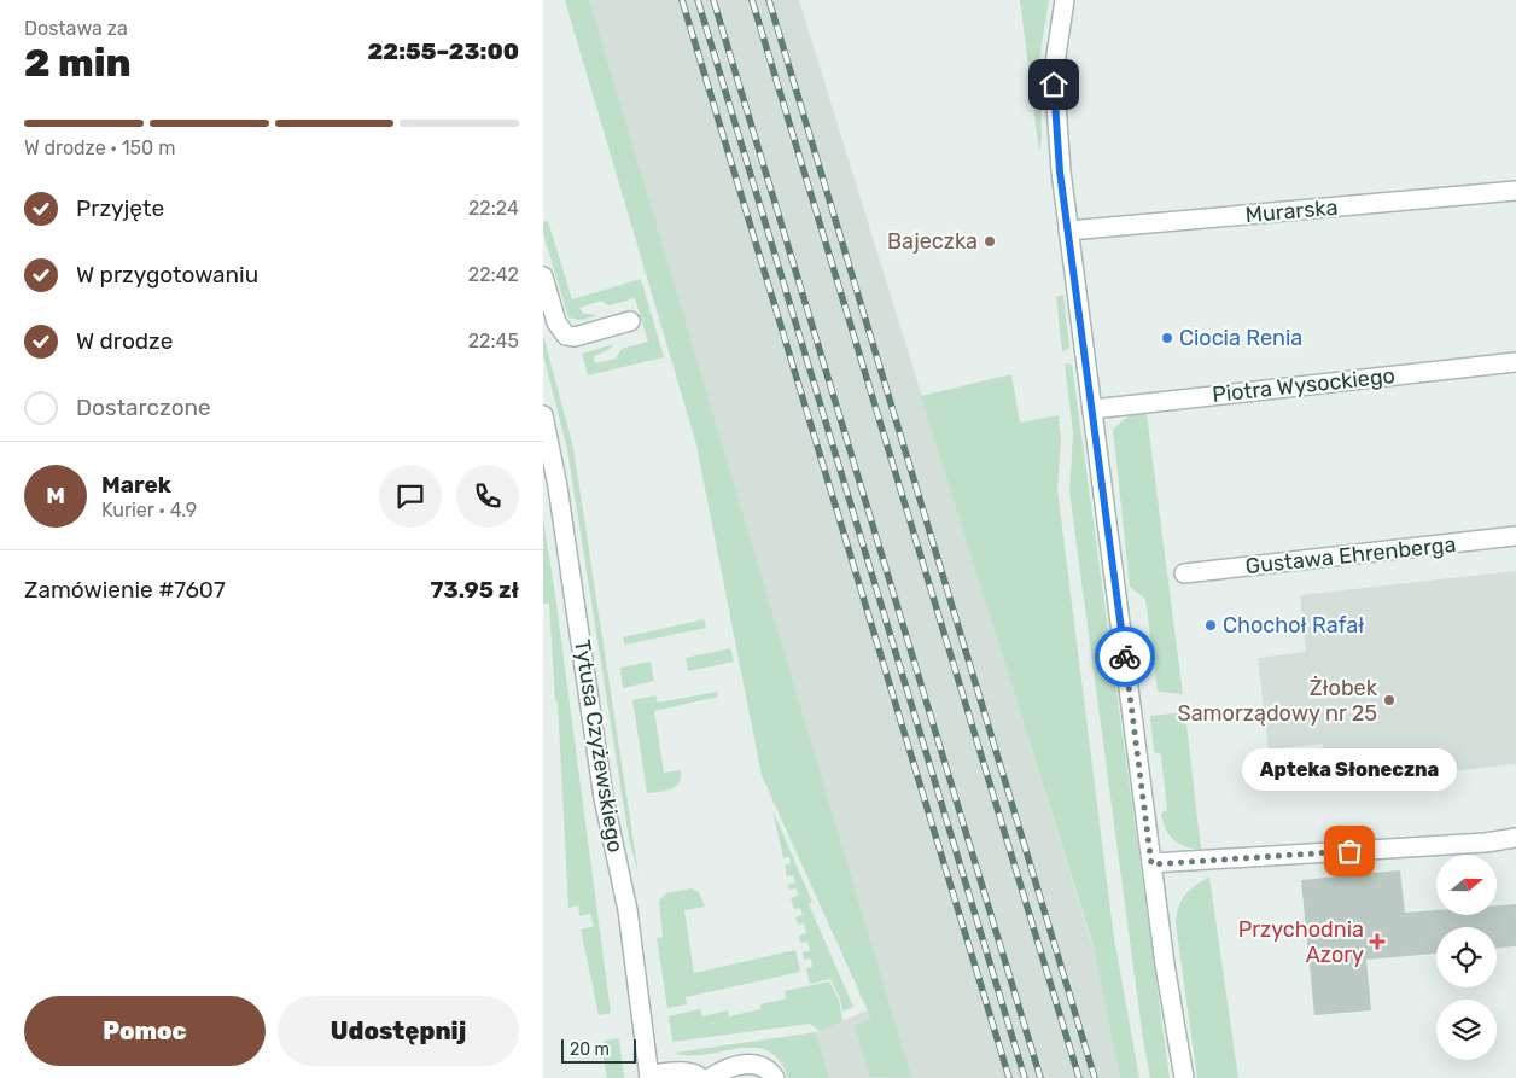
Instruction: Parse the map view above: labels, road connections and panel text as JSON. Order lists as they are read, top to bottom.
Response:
{
  "streets": {
    "street": [
      "Murarska",
      "Piotra Wysockiego",
      "Gustawa Ehrenberga",
      "Tytusa Czyżewskiego"
    ]
  },
  "places": {
    "other": [
      "Bajeczka",
      "Ciocia Renia",
      "Chochoł Rafał",
      "Żłobek Samorządowy nr 25",
      "Apteka Słoneczna"
    ],
    "health": ["Przychodnia Azory"]
  },
  "scale_bar": "20 m",
  "north": "right",
  "page": {
    "heading": ["2 min", "Dostawa za", "22:55–23:00"],
    "panel": [
      "Marek",
      "Kurier · 4.9",
      "Zamówienie #7607",
      "73.95 zł"
    ],
    "bar": "W drodze · 150 m",
    "list": [
      ["Przyjęte", "22:24"],
      ["W przygotowaniu", "22:42"],
      ["W drodze", "22:45"],
      "Dostarczone"
    ],
    "round": "M",
    "bubble": "Apteka Słoneczna",
    "buttons": ["Pomoc", "Udostępnij"],
    "scale": "20 m"
  }
}
